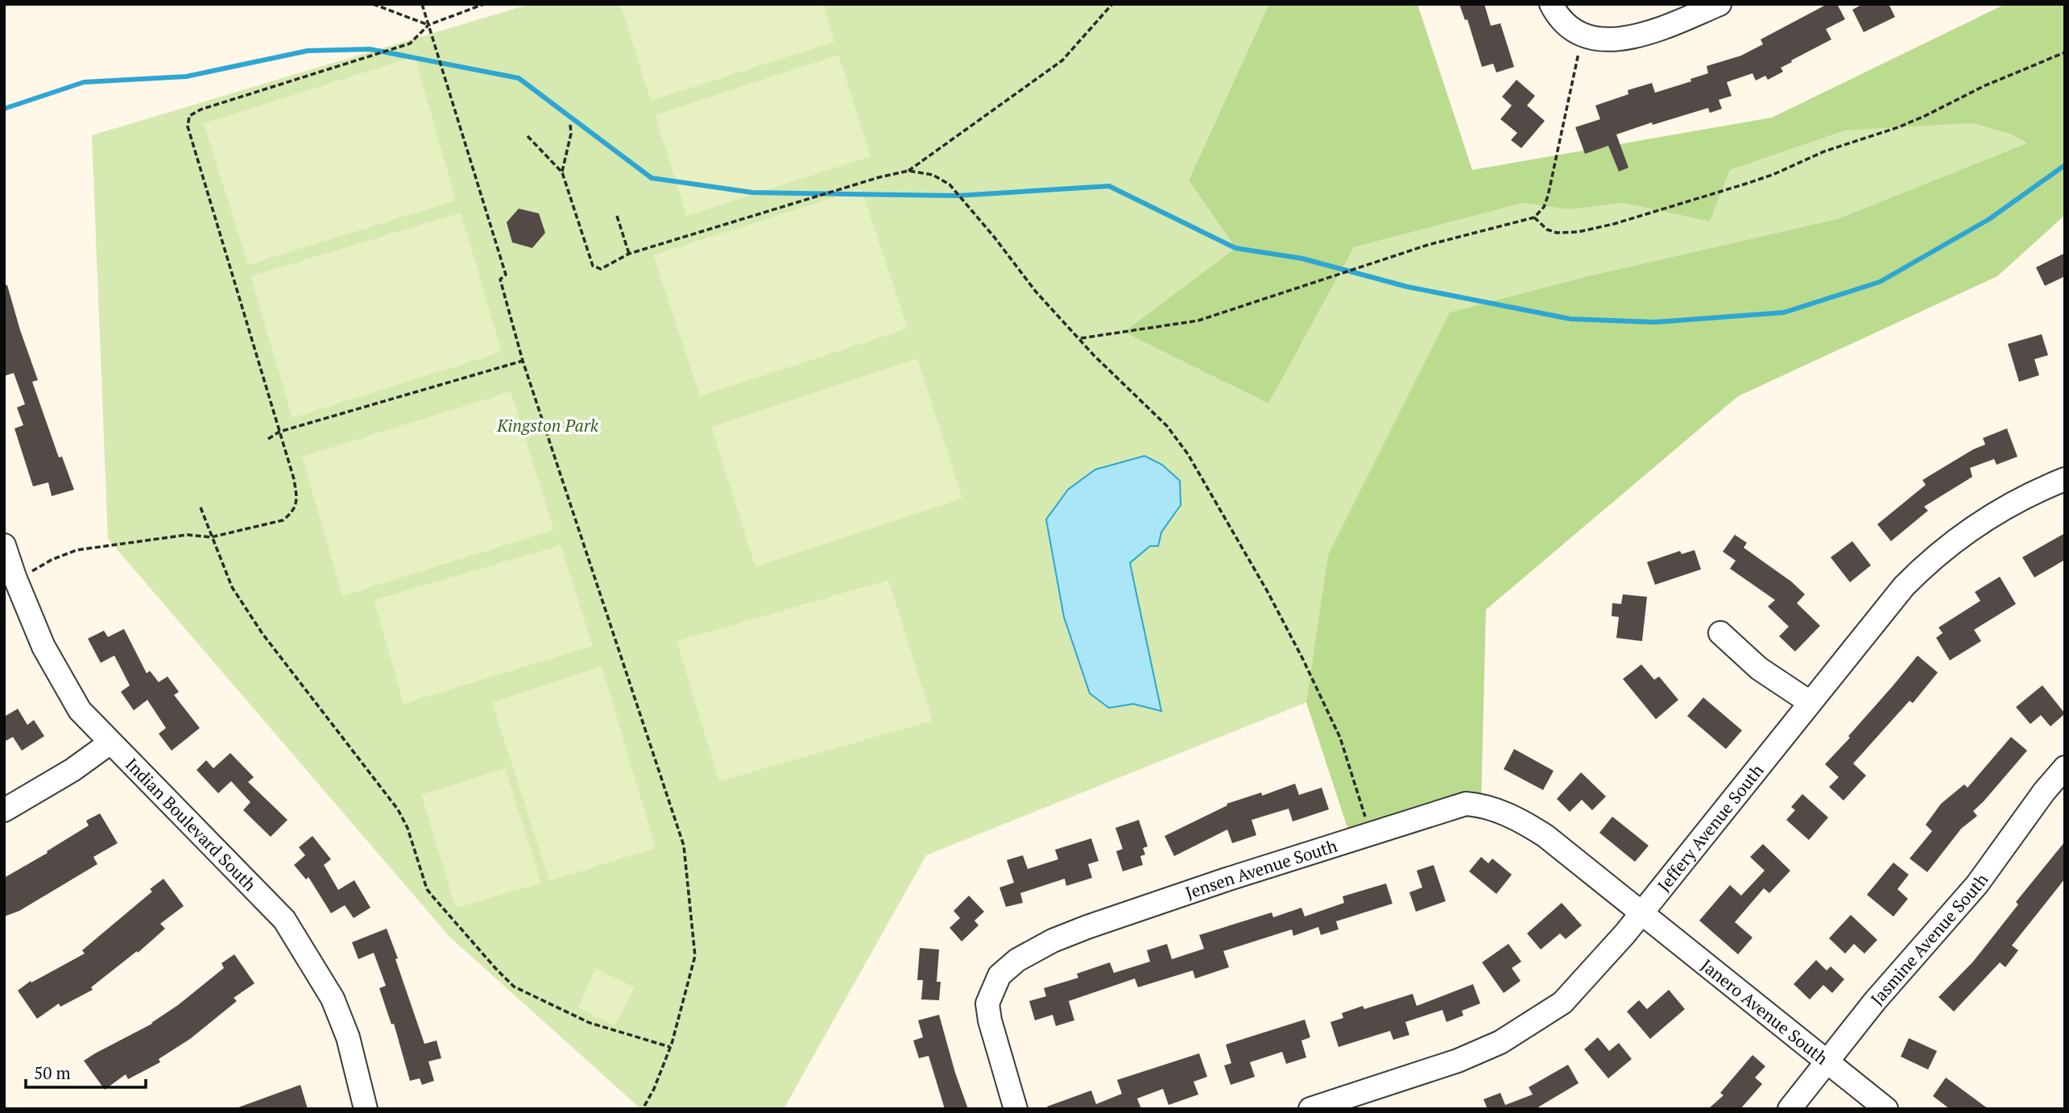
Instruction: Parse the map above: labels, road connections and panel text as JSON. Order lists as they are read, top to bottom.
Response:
{
  "streets": {
    "street": [
      "Indian Boulevard South",
      "Jeffery Avenue South",
      "Jensen Avenue South",
      "Jasmine Avenue South",
      "Janero Avenue South"
    ]
  },
  "crossings": [
    ["Jeffery Avenue South", "Jensen Avenue South"],
    ["Jeffery Avenue South", "Janero Avenue South"],
    ["Jensen Avenue South", "Janero Avenue South"],
    ["Jasmine Avenue South", "Janero Avenue South"]
  ],
  "parks": ["Kingston Park"],
  "scale_bar": "50 m"
}
